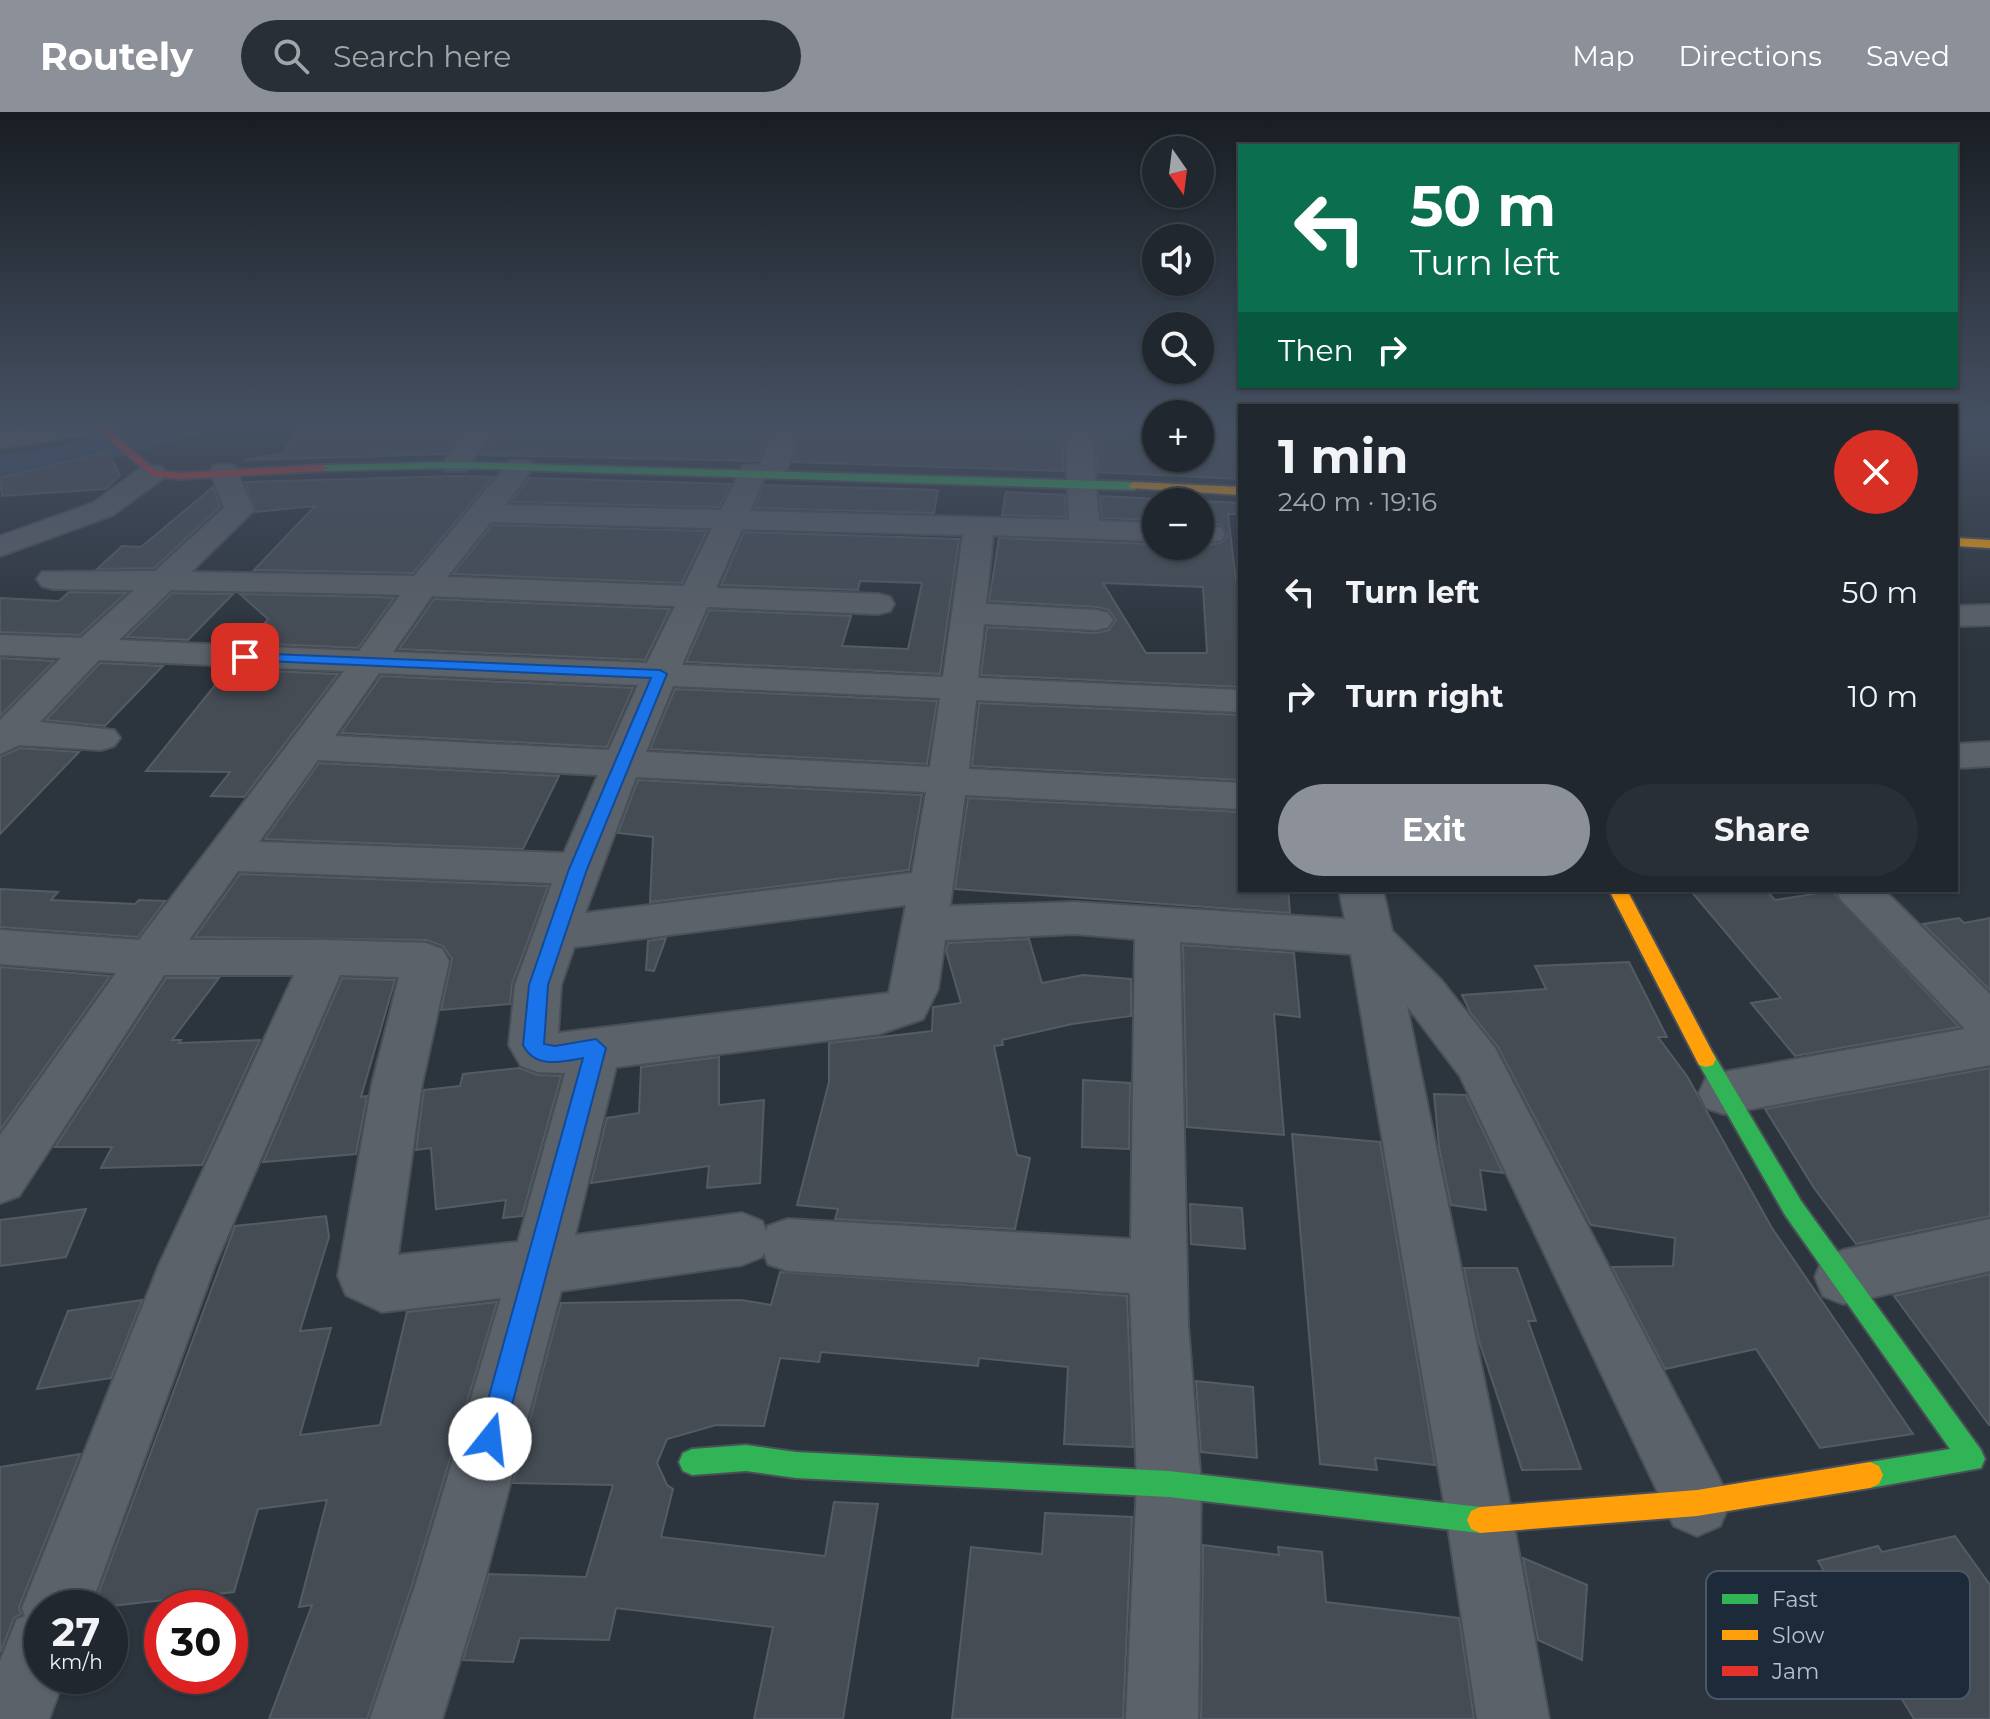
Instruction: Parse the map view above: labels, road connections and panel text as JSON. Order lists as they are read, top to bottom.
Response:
{
  "legend": ["Fast", "Slow", "Jam"],
  "north": "bottom",
  "page": {
    "header": "Routely",
    "search": "Search here",
    "nav": ["Map", "Directions", "Saved"],
    "map_buttons": ["+", "−"],
    "turn": ["50 m", "Turn left"],
    "then": "Then",
    "heading": ["1 min", "240 m · 19:16"],
    "list": [
      {
        "name": "Turn left",
        "value": "50 m"
      },
      {
        "name": "Turn right",
        "value": "10 m"
      }
    ],
    "buttons": ["Exit", "Share"],
    "speed": "27 km/h",
    "limit": "30"
  }
}
